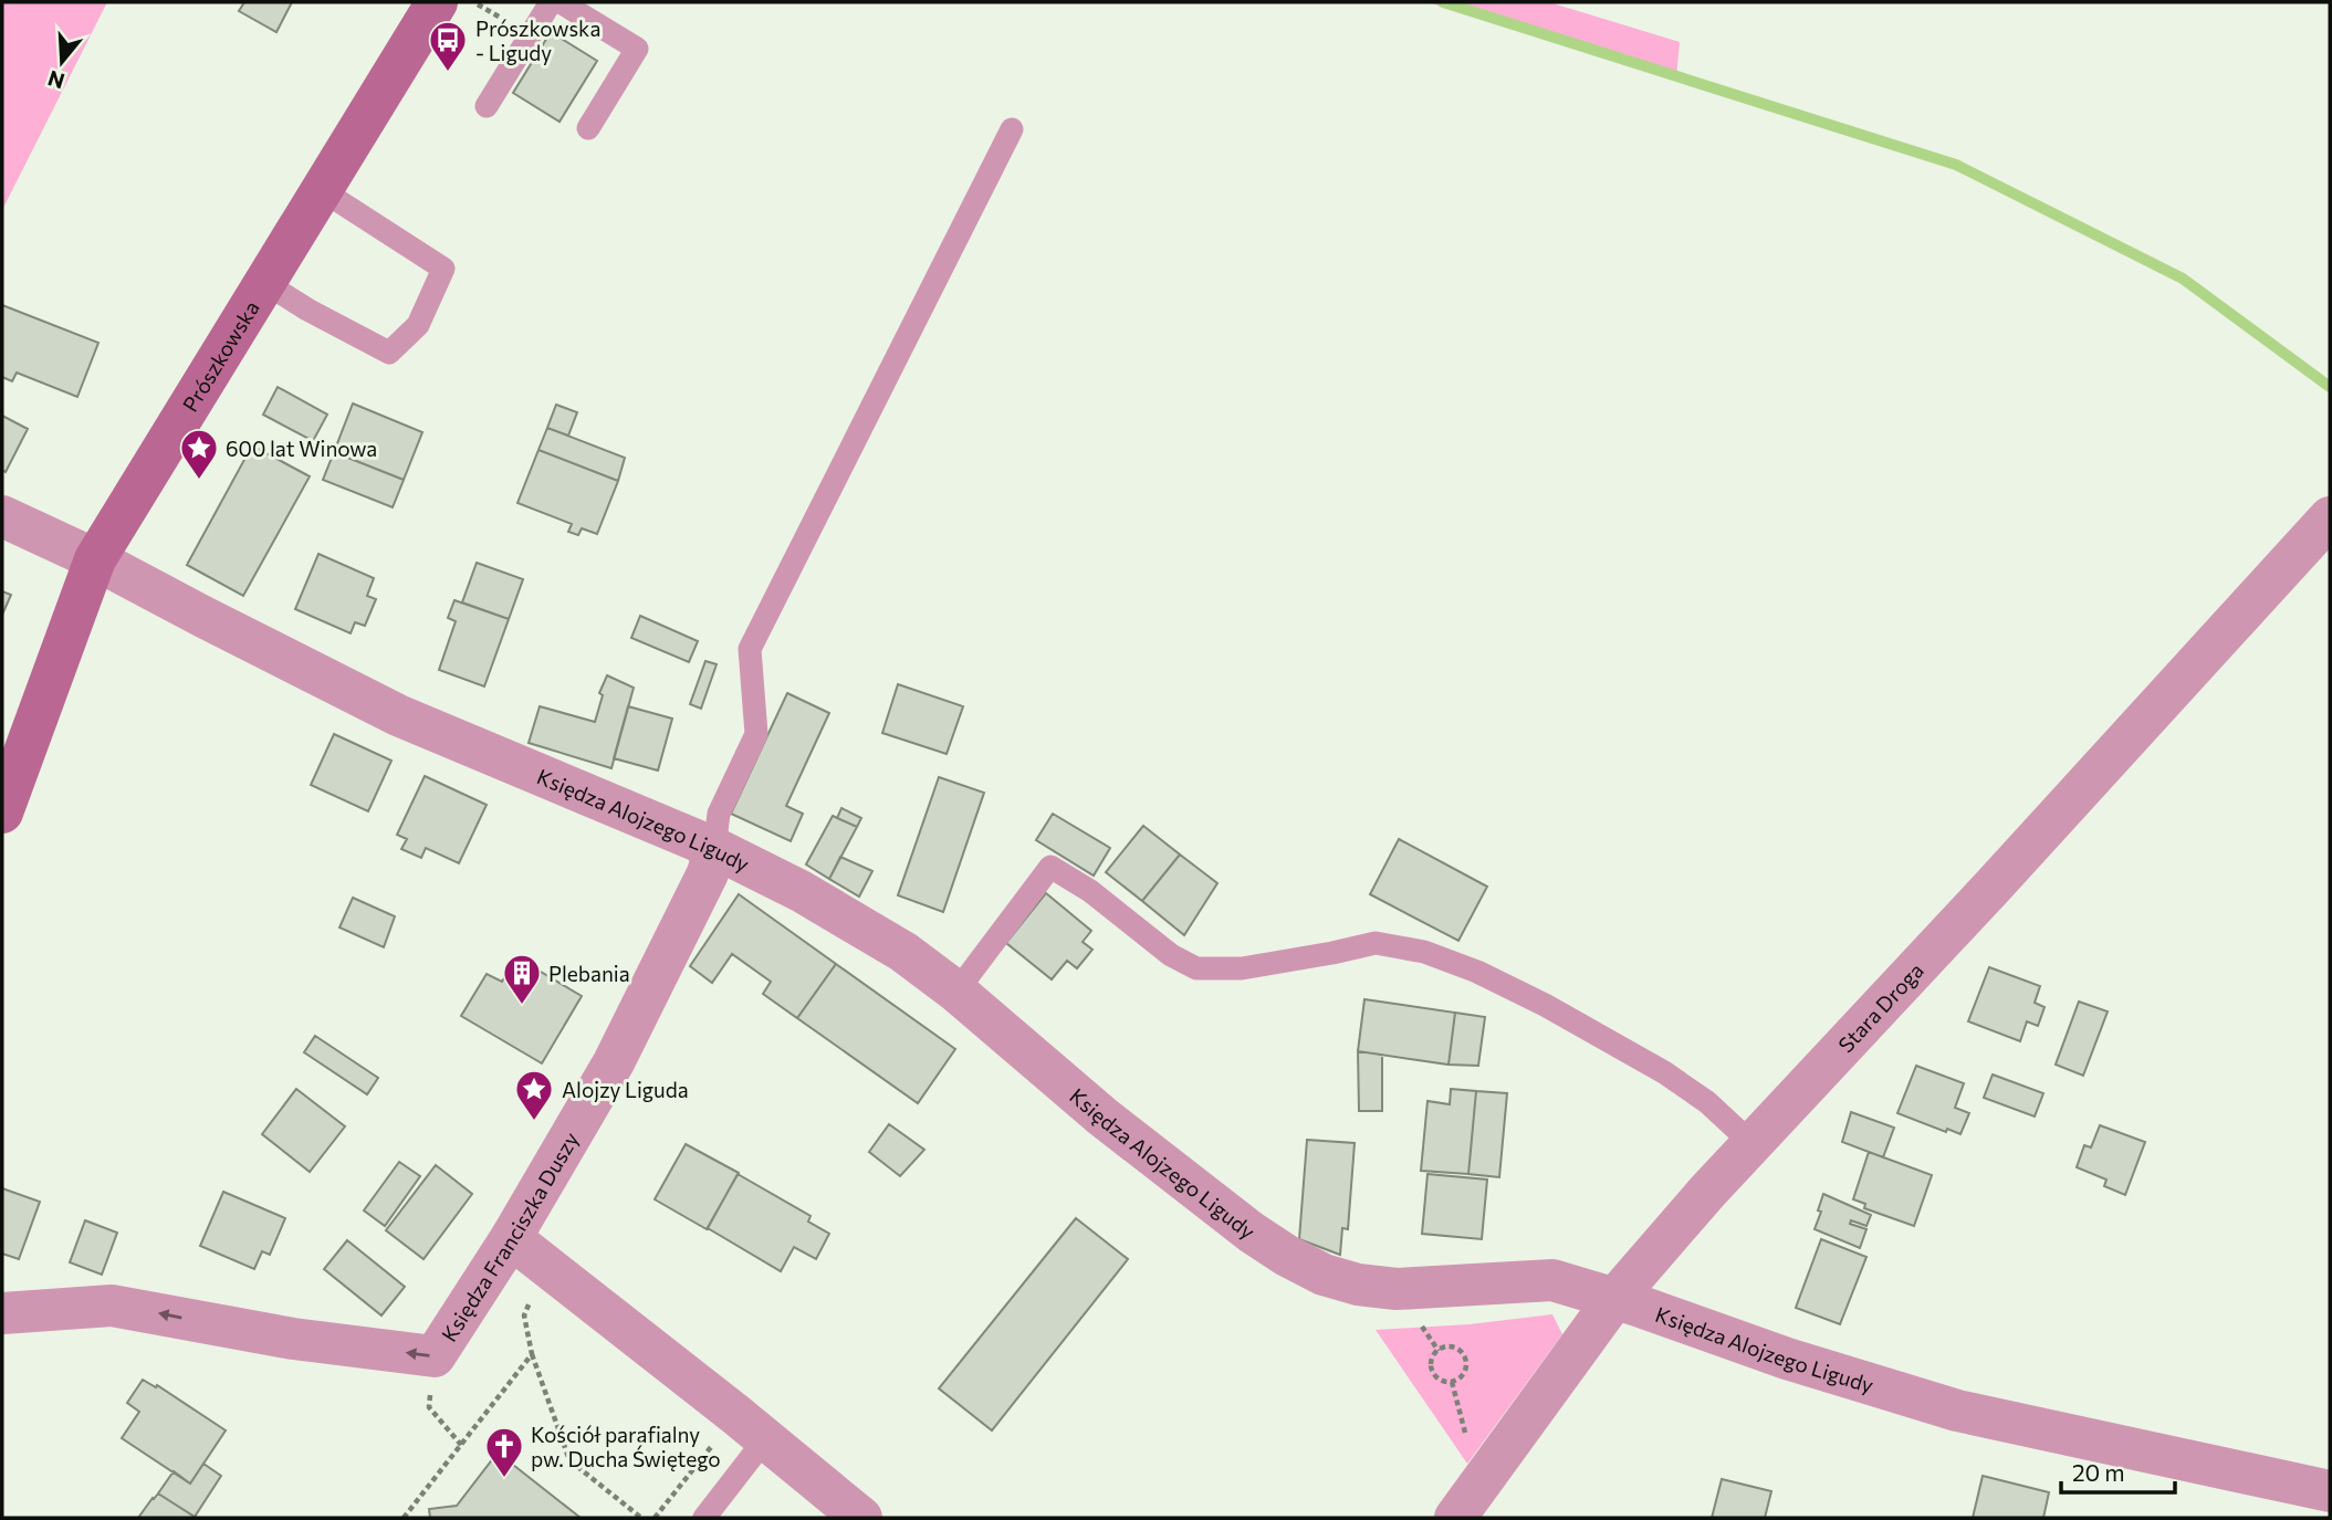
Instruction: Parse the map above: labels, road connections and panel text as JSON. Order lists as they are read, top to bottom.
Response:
{
  "streets": {
    "main road": ["Prószkowska"],
    "street": ["Księdza Alojzego Ligudy", "Stara Droga", "Księdza Franciszka Duszy"]
  },
  "crossings": [
    ["Prószkowska", "Księdza Alojzego Ligudy"],
    ["Księdza Alojzego Ligudy", "Stara Droga"],
    ["Księdza Alojzego Ligudy", "Księdza Franciszka Duszy"]
  ],
  "one_way": ["Księdza Franciszka Duszy"],
  "places": {
    "bus stop": ["Prószkowska - Ligudy"],
    "place": ["600 lat Winowa", "Alojzy Liguda"],
    "building": ["Plebania"],
    "church": ["Kościół parafialny pw. Ducha Świętego"]
  },
  "scale_bar": "20 m",
  "north": "bottom"
}
